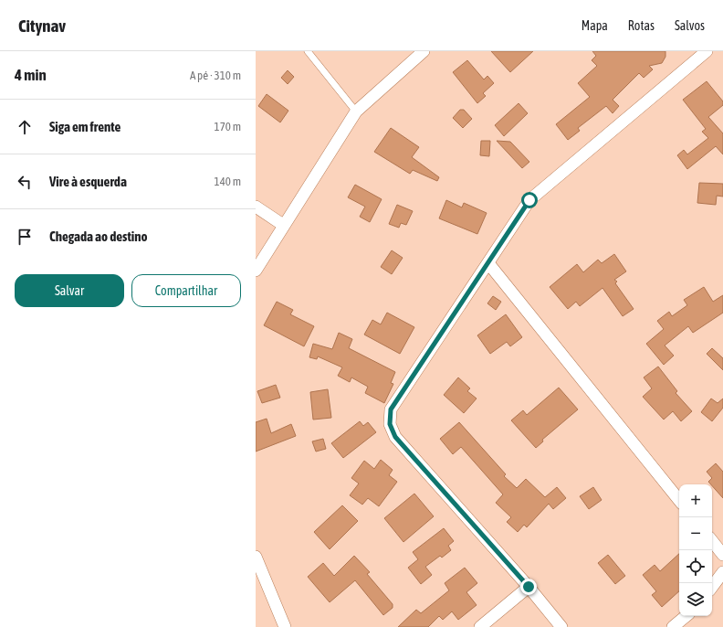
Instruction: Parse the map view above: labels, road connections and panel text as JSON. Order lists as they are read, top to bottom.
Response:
{
  "page": {
    "header": "Citynav",
    "nav": ["Mapa", "Rotas", "Salvos"],
    "heading": ["4 min", "A pé · 310 m"],
    "list": [
      ["Siga em frente", "170 m"],
      ["Vire à esquerda", "140 m"],
      "Chegada ao destino"
    ],
    "buttons": ["Salvar", "Compartilhar"],
    "map_buttons": ["+", "−"]
  }
}
